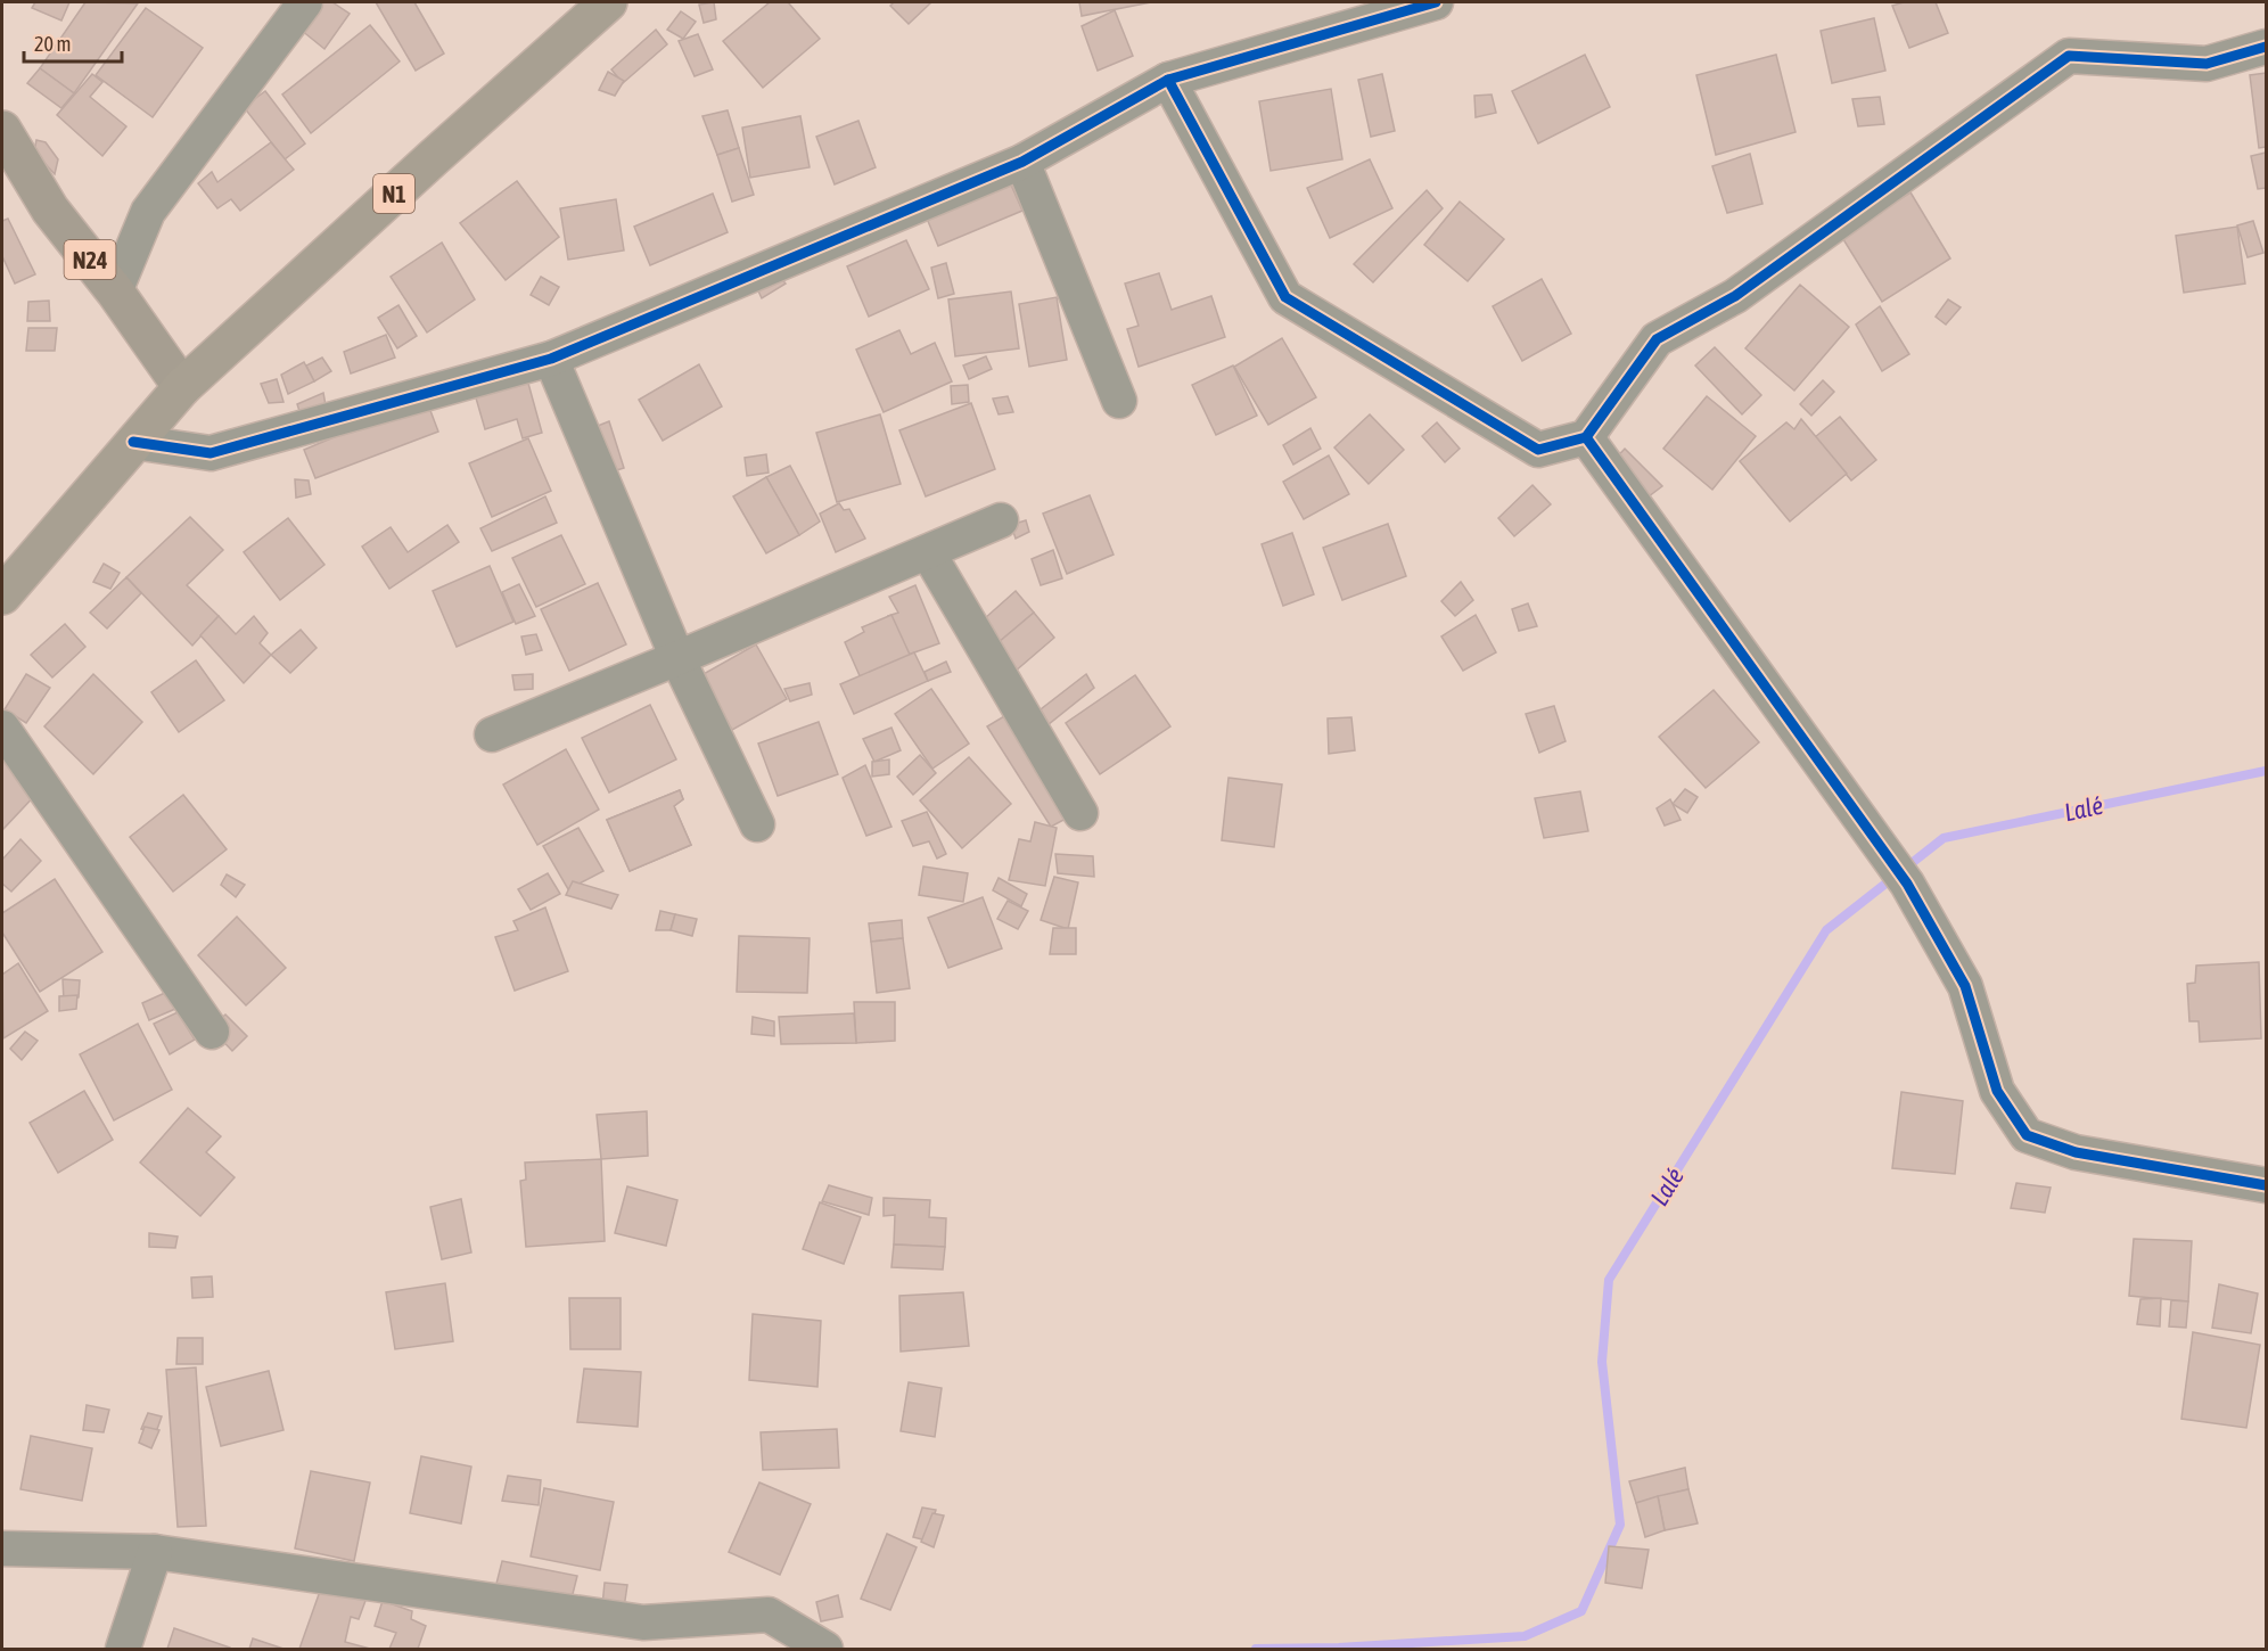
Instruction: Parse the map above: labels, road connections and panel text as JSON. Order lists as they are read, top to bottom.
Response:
{
  "streets": {
    "highway": ["N1"],
    "main road": ["N24"]
  },
  "crossings": [
    ["N1", "N24"]
  ],
  "water": ["Lalé"],
  "scale_bar": "20 m"
}
